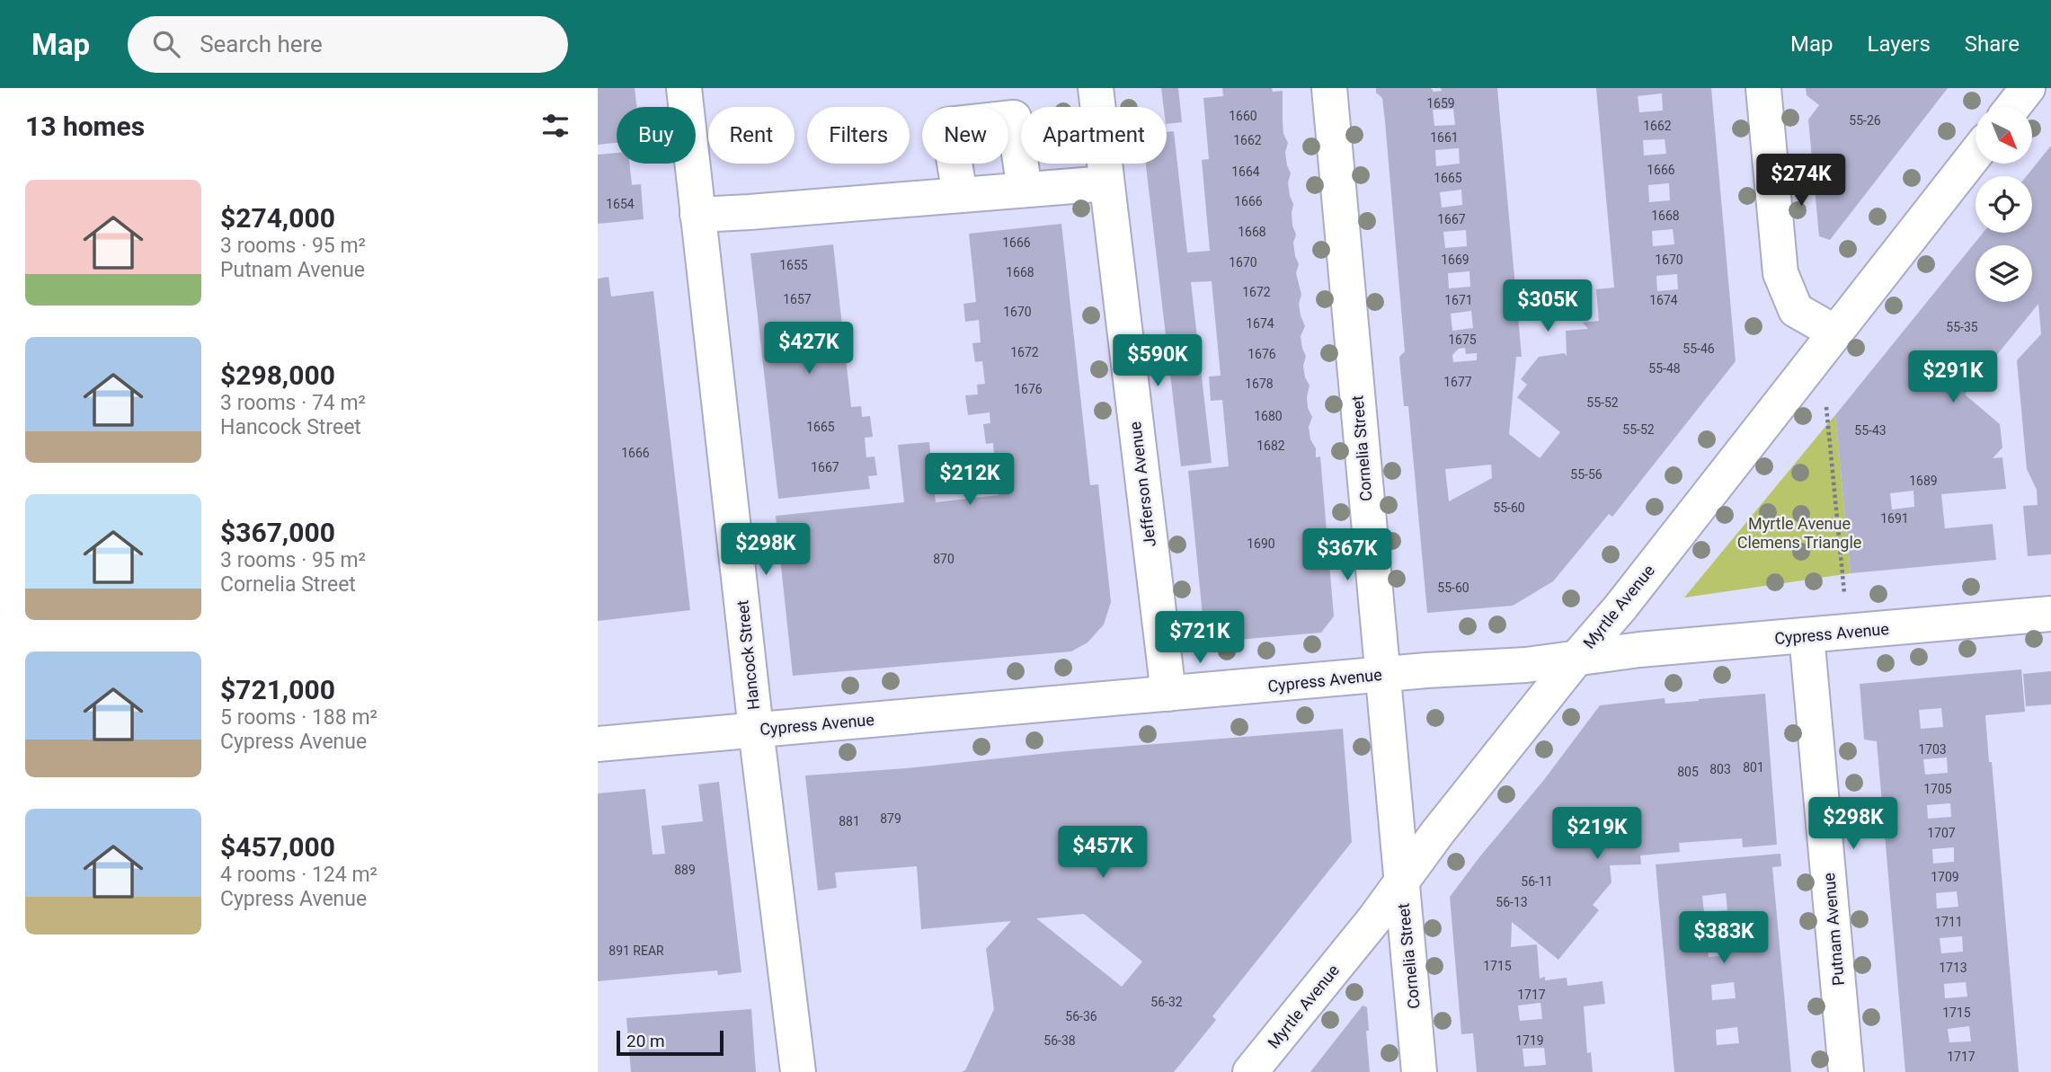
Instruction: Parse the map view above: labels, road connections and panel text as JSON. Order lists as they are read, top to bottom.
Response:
{
  "streets": {
    "street": [
      "Cornelia Street",
      "Jefferson Avenue",
      "Myrtle Avenue",
      "Cypress Avenue",
      "Hancock Street",
      "Putnam Avenue"
    ]
  },
  "crossings": [
    ["Cornelia Street", "Myrtle Avenue"],
    ["Cornelia Street", "Cypress Avenue"],
    ["Jefferson Avenue", "Cypress Avenue"],
    ["Myrtle Avenue", "Cypress Avenue"],
    ["Cypress Avenue", "Hancock Street"],
    ["Cypress Avenue", "Putnam Avenue"]
  ],
  "parks": ["Myrtle Avenue Clemens Triangle"],
  "house_numbers": [
    "1659",
    "1660",
    "55-26",
    "1662",
    "1661",
    "1662",
    "1666",
    "1664",
    "1665",
    "1666",
    "1654",
    "1668",
    "1667",
    "1668",
    "1666",
    "1669",
    "1670",
    "1670",
    "1655",
    "1668",
    "1672",
    "1657",
    "1671",
    "1674",
    "1670",
    "1674",
    "55-35",
    "1675",
    "55-46",
    "1672",
    "1676",
    "55-48",
    "1677",
    "1678",
    "1676",
    "55-52",
    "1680",
    "1665",
    "55-52",
    "55-43",
    "1682",
    "1666",
    "1667",
    "55-56",
    "1689",
    "55-60",
    "1691",
    "1690",
    "870",
    "55-60",
    "1703",
    "801",
    "803",
    "805",
    "1705",
    "879",
    "881",
    "1707",
    "889",
    "1709",
    "56-11",
    "56-13",
    "1711",
    "891 REAR",
    "1715",
    "1713",
    "1717",
    "56-32",
    "1715",
    "56-36",
    "56-38",
    "1719",
    "1717"
  ],
  "scale_bar": "20 m",
  "north": "bottom right",
  "page": {
    "header": "Map",
    "search": "Search here",
    "nav": ["Map", "Layers", "Share"],
    "heading": "13 homes",
    "chip": [
      "Buy",
      "Rent",
      "Filters",
      "New",
      "Apartment"
    ],
    "price": [
      "$274K",
      "$305K",
      "$427K",
      "$590K",
      "$291K",
      "$212K",
      "$298K",
      "$367K",
      "$721K",
      "$298K",
      "$219K",
      "$457K",
      "$383K"
    ],
    "list": [
      {
        "name": "$274,000",
        "note": "3 rooms · 95 m² · Putnam Avenue"
      },
      {
        "name": "$298,000",
        "note": "3 rooms · 74 m² · Hancock Street"
      },
      {
        "name": "$367,000",
        "note": "3 rooms · 95 m² · Cornelia Street"
      },
      {
        "name": "$721,000",
        "note": "5 rooms · 188 m² · Cypress Avenue"
      },
      {
        "name": "$457,000",
        "note": "4 rooms · 124 m² · Cypress Avenue"
      }
    ],
    "scale": "20 m"
  }
}
